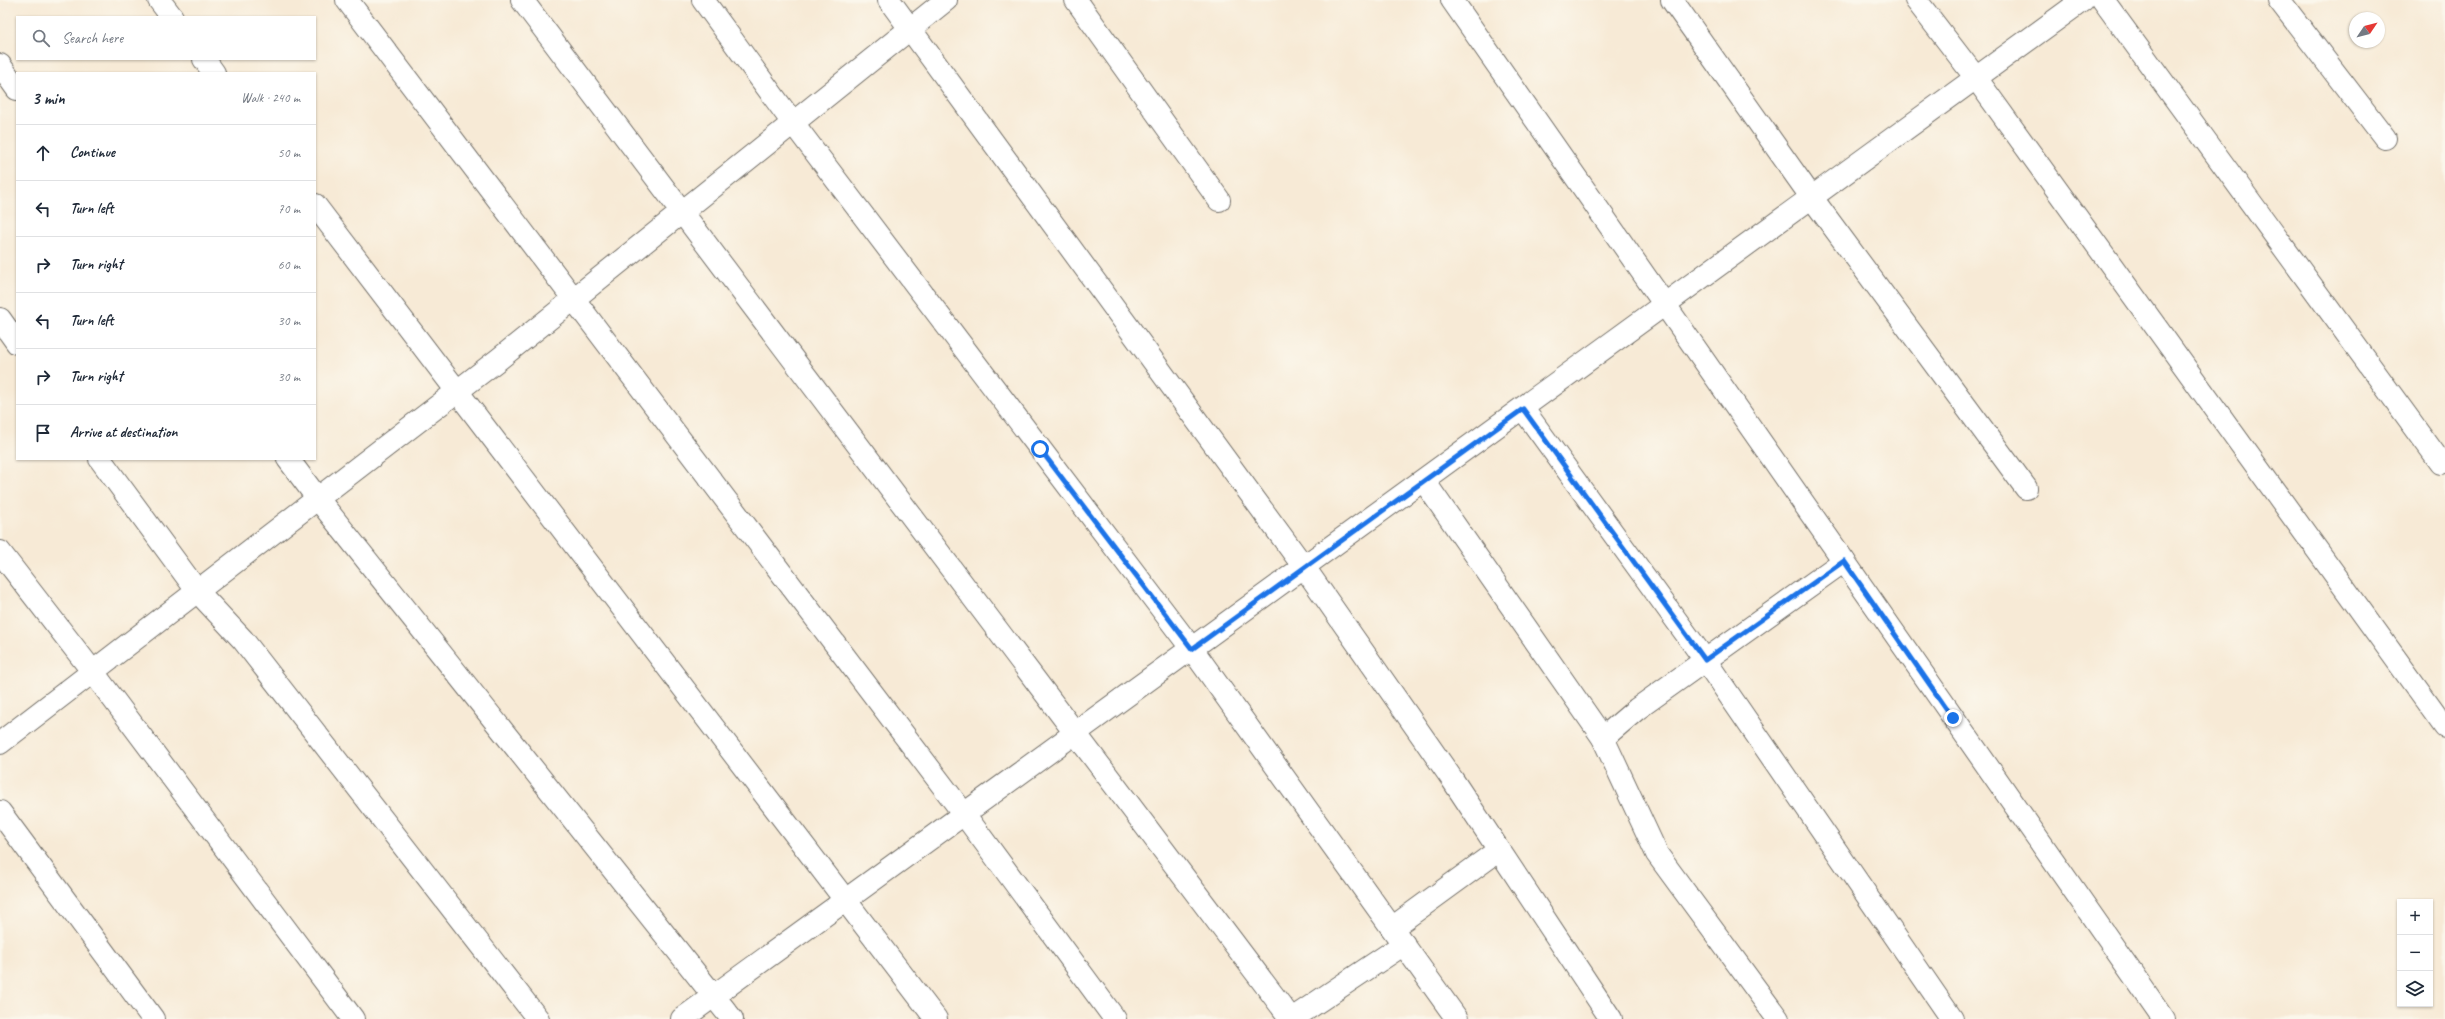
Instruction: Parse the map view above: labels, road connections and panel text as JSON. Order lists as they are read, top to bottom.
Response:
{
  "north": "top right",
  "page": {
    "search": "Search here",
    "heading": ["3 min", "Walk · 240 m"],
    "list": [
      ["Continue", "50 m"],
      ["Turn left", "70 m"],
      ["Turn right", "60 m"],
      ["Turn left", "30 m"],
      ["Turn right", "30 m"],
      "Arrive at destination"
    ],
    "map_buttons": ["+", "−"]
  }
}
